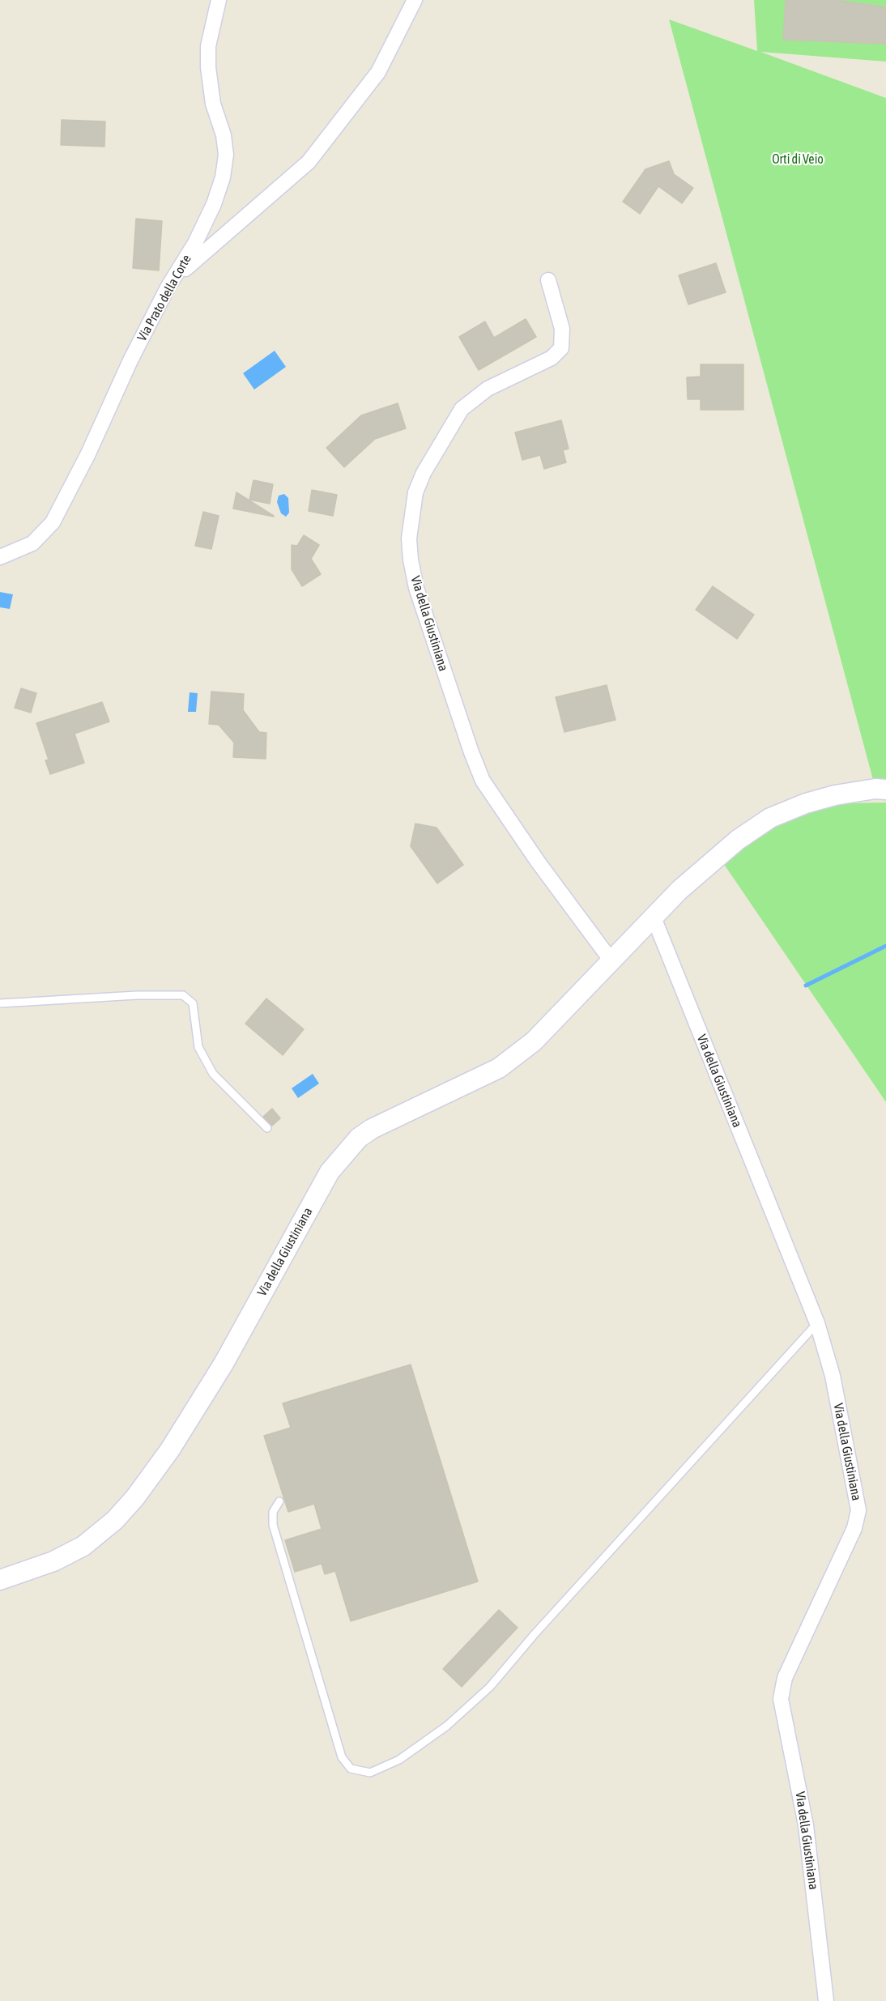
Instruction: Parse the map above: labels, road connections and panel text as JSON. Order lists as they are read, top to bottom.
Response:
{
  "streets": {
    "street": ["Via Prato della Corte", "Via della Giustiniana"]
  },
  "parks": ["Orti di Veio"]
}
